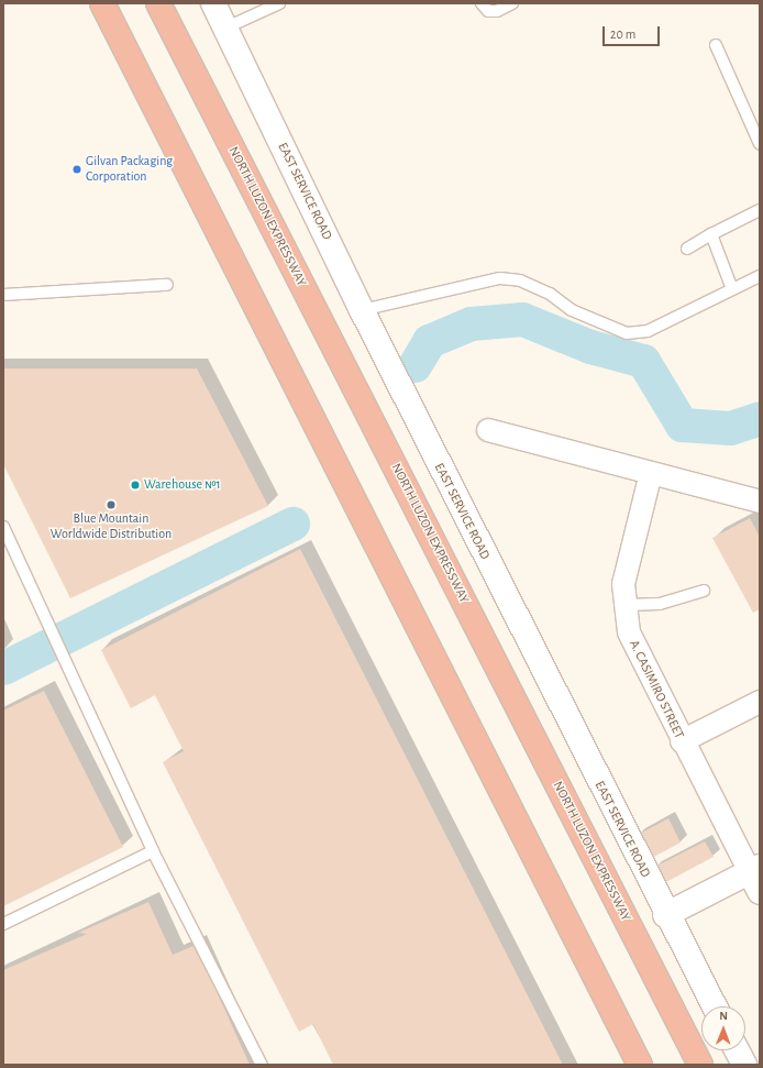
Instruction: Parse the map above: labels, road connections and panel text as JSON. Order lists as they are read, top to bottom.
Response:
{
  "streets": {
    "highway": ["NORTH LUZON EXPRESSWAY"],
    "street": ["EAST SERVICE ROAD", "A. CASIMIRO STREET"]
  },
  "places": ["Gilvan Packaging Corporation", "Warehouse №1", "Blue Mountain Worldwide Distribution"],
  "scale_bar": "20 m",
  "north": "top"
}
